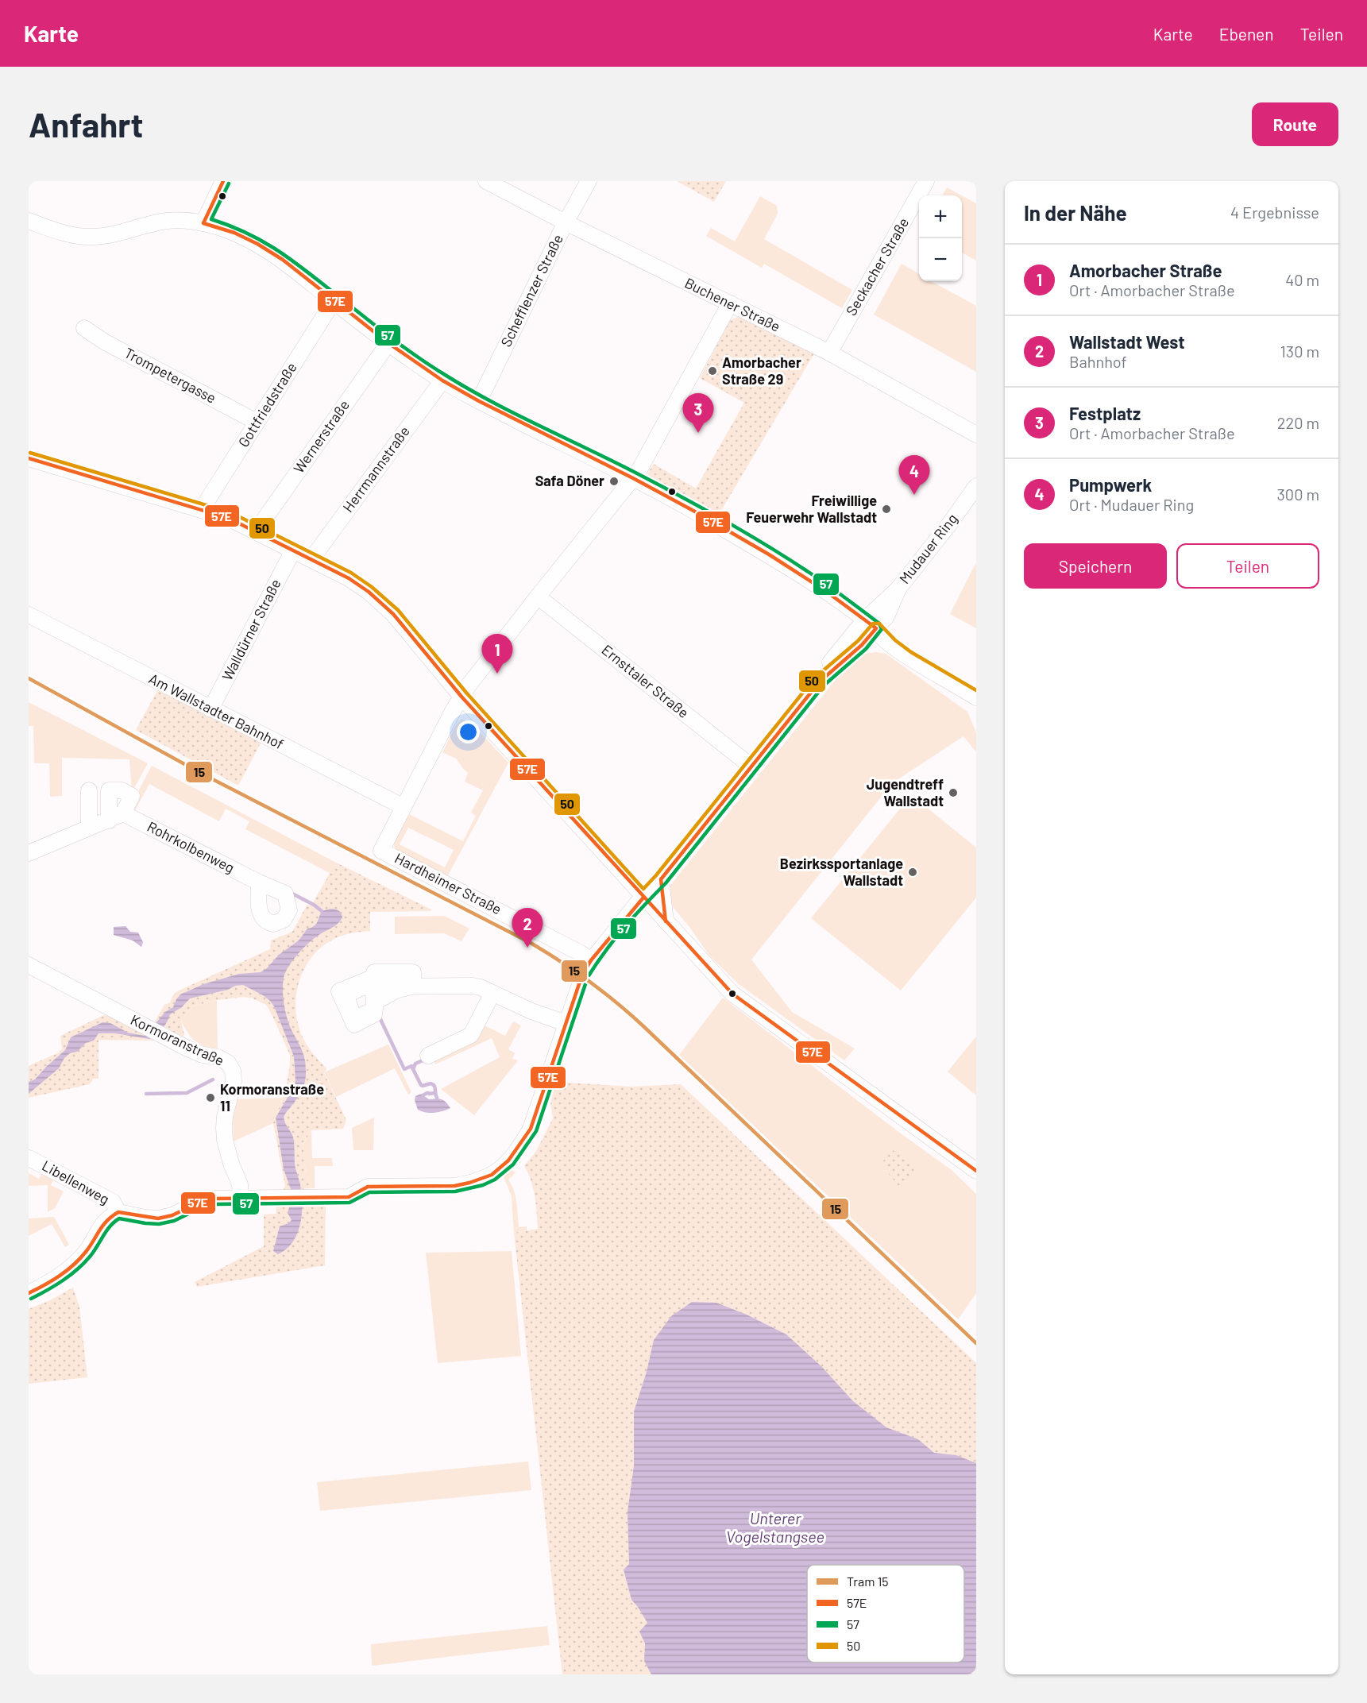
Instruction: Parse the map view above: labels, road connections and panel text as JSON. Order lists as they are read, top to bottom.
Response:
{
  "streets": {
    "street": [
      "Seckacher Straße",
      "Schefflenzer Straße",
      "Buchener Straße",
      "Trompetergasse",
      "Gottfriedstraße",
      "Wernerstraße",
      "Herrmannstraße",
      "Mudauer Ring",
      "Walldürner Straße",
      "Ernsttaler Straße",
      "Am Wallstadter Bahnhof",
      "Rohrkolbenweg",
      "Hardheimer Straße",
      "Kormoranstraße",
      "Libellenweg"
    ]
  },
  "crossings": [
    ["Seckacher Straße", "Buchener Straße"],
    ["Schefflenzer Straße", "Buchener Straße"],
    ["Buchener Straße", "Hardheimer Straße"],
    ["Trompetergasse", "Gottfriedstraße"],
    ["Mudauer Ring", "Ernsttaler Straße"],
    ["Mudauer Ring", "Hardheimer Straße"],
    ["Mudauer Ring", "Kormoranstraße"],
    ["Mudauer Ring", "Libellenweg"],
    ["Walldürner Straße", "Am Wallstadter Bahnhof"],
    ["Ernsttaler Straße", "Hardheimer Straße"],
    ["Am Wallstadter Bahnhof", "Hardheimer Straße"]
  ],
  "water": ["Unterer Vogelstangsee"],
  "places": [
    "Amorbacher Straße 29",
    "Safa Döner",
    "Freiwillige Feuerwehr Wallstadt",
    "Jugendtreff Wallstadt",
    "Bezirkssportanlage Wallstadt",
    "Kormoranstraße 11"
  ],
  "lines": [
    "transit line 57E",
    "transit line 57",
    "transit line 50",
    "tram line 15"
  ],
  "legend": [
    "Tram 15",
    "57E",
    "57",
    "50"
  ],
  "page": {
    "header": "Karte",
    "nav": ["Karte", "Ebenen", "Teilen"],
    "buttons": [
      "Route",
      ["Speichern", "Teilen"]
    ],
    "title": "Anfahrt",
    "heading": ["In der Nähe", "4 Ergebnisse"],
    "map_buttons": ["+", "−"],
    "list": [
      {
        "mark": "1",
        "name": "Amorbacher Straße",
        "note": "Ort · Amorbacher Straße",
        "value": "40 m"
      },
      {
        "mark": "2",
        "name": "Wallstadt West",
        "note": "Bahnhof",
        "value": "130 m"
      },
      {
        "mark": "3",
        "name": "Festplatz",
        "note": "Ort · Amorbacher Straße",
        "value": "220 m"
      },
      {
        "mark": "4",
        "name": "Pumpwerk",
        "note": "Ort · Mudauer Ring",
        "value": "300 m"
      }
    ],
    "pins": [
      "3",
      "4",
      "1",
      "2"
    ]
  }
}
